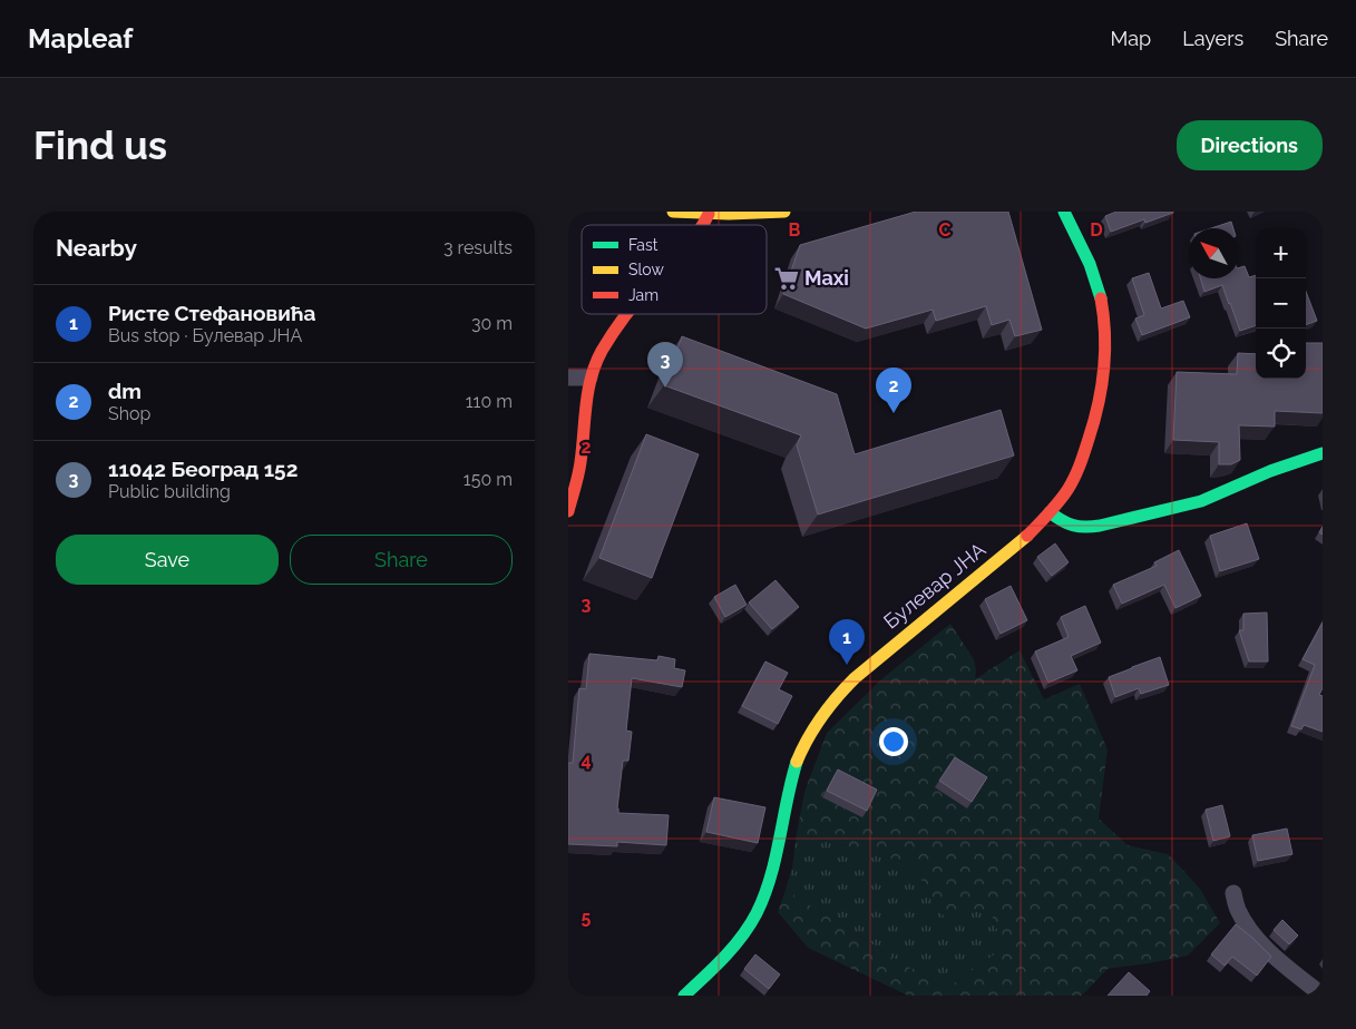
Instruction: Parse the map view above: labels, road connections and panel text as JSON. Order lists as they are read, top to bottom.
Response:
{
  "streets": {
    "main road": ["Булевар ЈНА"]
  },
  "places": {
    "supermarket": ["Maxi"]
  },
  "legend": ["Fast", "Slow", "Jam"],
  "north": "top left",
  "page": {
    "header": "Mapleaf",
    "nav": ["Map", "Layers", "Share"],
    "buttons": [
      "Directions",
      ["Save", "Share"]
    ],
    "title": "Find us",
    "heading": ["Nearby", "3 results"],
    "map_buttons": ["+", "−"],
    "list": [
      {
        "mark": "1",
        "name": "Ристе Стефановића",
        "note": "Bus stop · Булевар ЈНА",
        "value": "30 m"
      },
      {
        "mark": "2",
        "name": "dm",
        "note": "Shop",
        "value": "110 m"
      },
      {
        "mark": "3",
        "name": "11042 Београд 152",
        "note": "Public building",
        "value": "150 m"
      }
    ],
    "pins": ["3", "2", "1"]
  },
  "grid": {
    "columns": ["B", "C", "D"],
    "rows": [
      "2",
      "3",
      "4",
      "5"
    ]
  }
}
